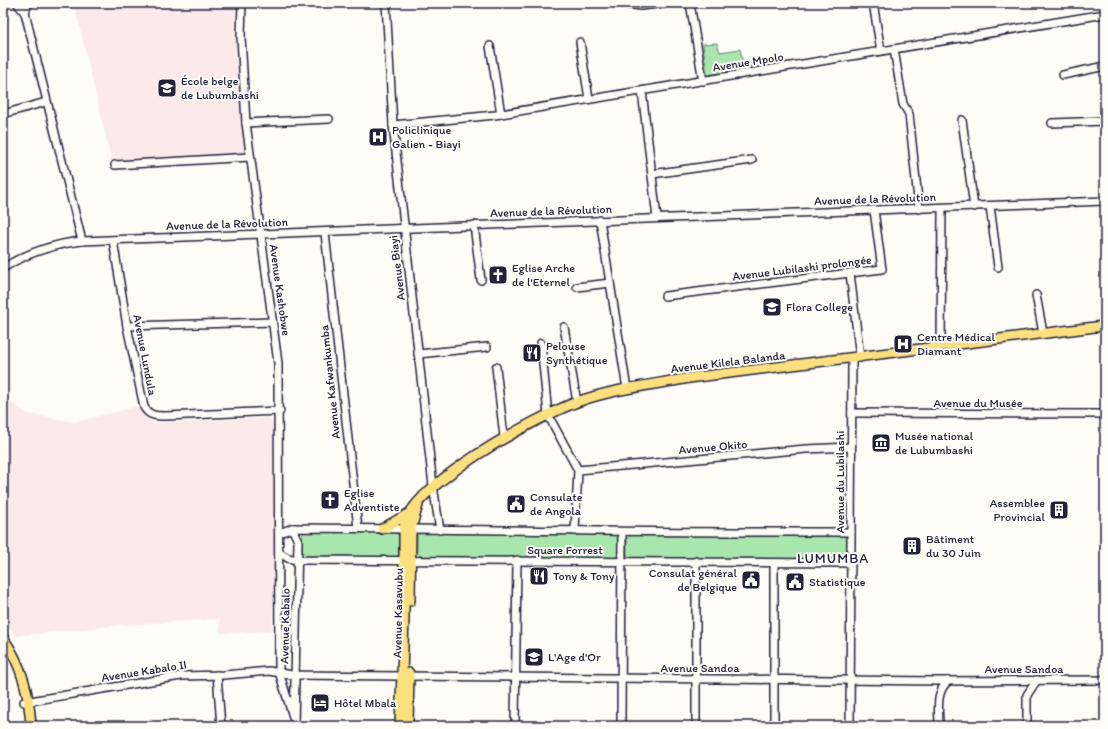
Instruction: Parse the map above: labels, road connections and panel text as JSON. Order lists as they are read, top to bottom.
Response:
{
  "streets": {
    "main road": ["Avenue Kilela Balanda", "Avenue Kasavubu"],
    "street": [
      "Avenue Mpolo",
      "Avenue de la Révolution",
      "Avenue Biayi",
      "Avenue Lubilashi prolongée",
      "Avenue Kashobwe",
      "Avenue Lundula",
      "Avenue Kafwankumba",
      "Avenue du Musée",
      "Avenue Okito",
      "Avenue du Lubilashi",
      "Square Forrest",
      "Avenue Kabalo",
      "Avenue Sandoa",
      "Avenue Kabalo II"
    ]
  },
  "crossings": [
    ["Avenue Mpolo", "Avenue Biayi"],
    ["Avenue de la Révolution", "Avenue Biayi"],
    ["Avenue de la Révolution", "Avenue Lubilashi prolongée"],
    ["Avenue de la Révolution", "Avenue Kashobwe"],
    ["Avenue de la Révolution", "Avenue Lundula"],
    ["Avenue de la Révolution", "Avenue Kafwankumba"],
    ["Avenue Biayi", "Avenue Kilela Balanda"],
    ["Avenue Biayi", "Square Forrest"],
    ["Avenue Lubilashi prolongée", "Avenue du Lubilashi"],
    ["Avenue Kashobwe", "Avenue Lundula"],
    ["Avenue Kashobwe", "Square Forrest"],
    ["Avenue Kashobwe", "Avenue Kabalo"],
    ["Avenue Kilela Balanda", "Avenue du Lubilashi"],
    ["Avenue Kilela Balanda", "Square Forrest"],
    ["Avenue Kilela Balanda", "Avenue Kasavubu"],
    ["Avenue Kafwankumba", "Square Forrest"],
    ["Avenue du Musée", "Avenue du Lubilashi"],
    ["Avenue Okito", "Avenue du Lubilashi"],
    ["Avenue du Lubilashi", "Square Forrest"],
    ["Avenue du Lubilashi", "Avenue Sandoa"],
    ["Square Forrest", "Avenue Kasavubu"],
    ["Square Forrest", "Avenue Kabalo"],
    ["Avenue Kasavubu", "Avenue Sandoa"],
    ["Avenue Kabalo", "Avenue Sandoa"],
    ["Avenue Kabalo", "Avenue Kabalo II"],
    ["Avenue Sandoa", "Avenue Kabalo II"]
  ],
  "districts": ["LUMUMBA"],
  "places": {
    "school or university": ["École belge de Lubumbashi", "Flora College", "L'Age d'Or"],
    "hospital": ["Policlinique Galien - Biayi", "Centre Médical Diamant"],
    "church": ["Eglise Arche de l'Eternel", "Eglise Adventiste"],
    "restaurant": ["Pelouse Synthétique", "Tony & Tony"],
    "museum": ["Musée national de Lubumbashi"],
    "public building": ["Consulate de Angola", "Consulat général de Belgique", "Statistique"],
    "building": ["Assemblee Provincial", "Bâtiment du 30 Juin"],
    "hotel": ["Hôtel Mbala"]
  }
}
